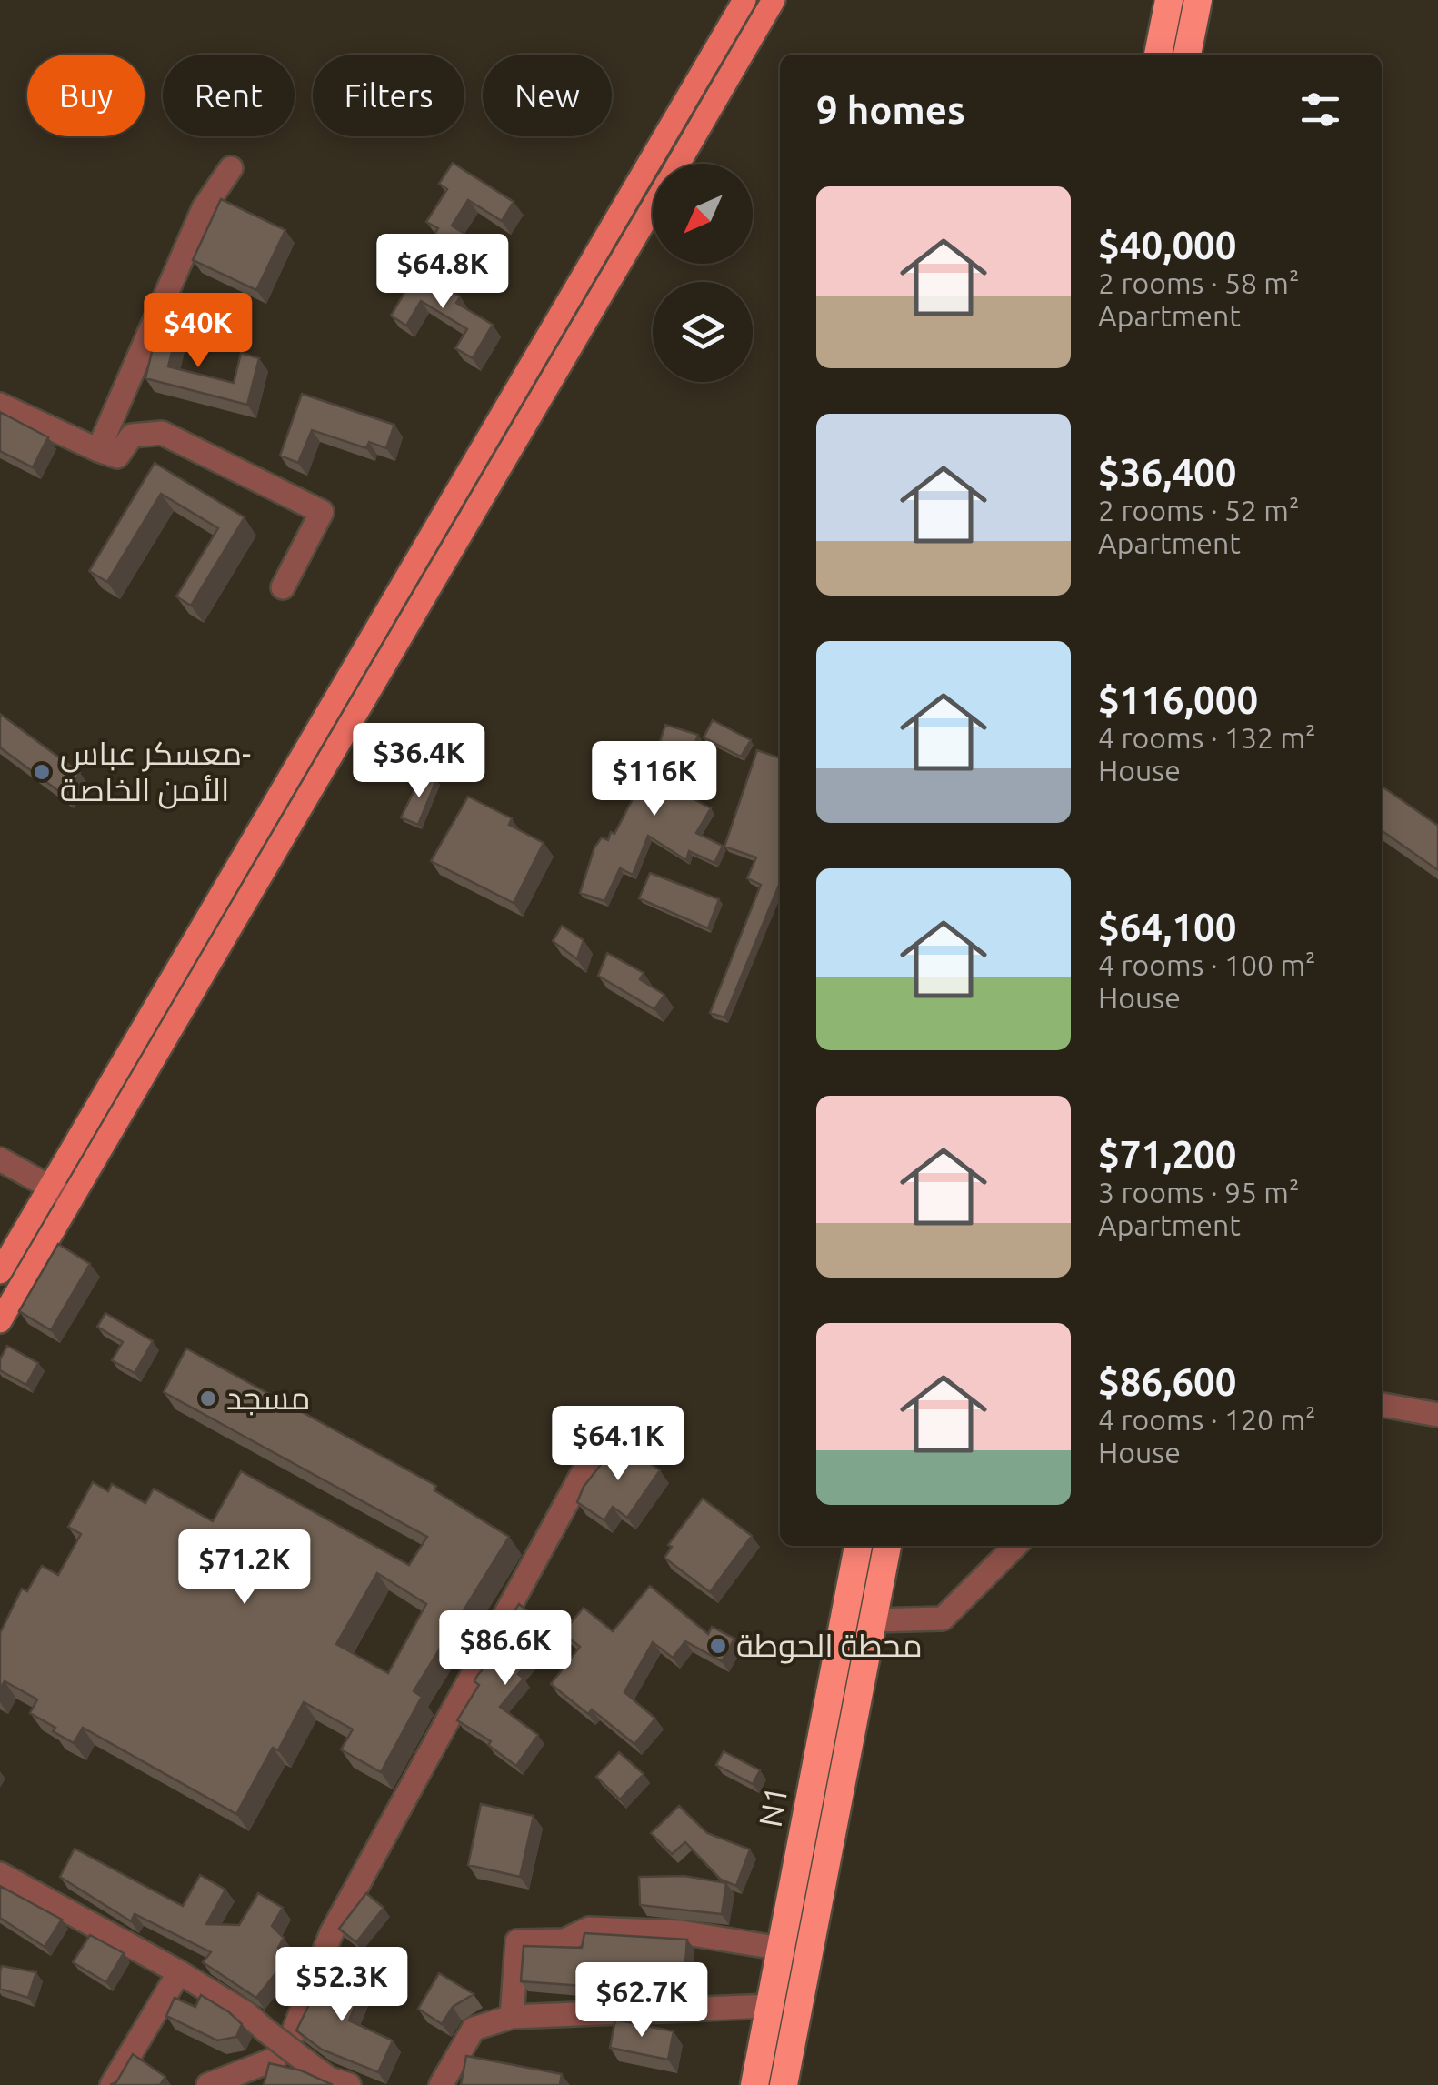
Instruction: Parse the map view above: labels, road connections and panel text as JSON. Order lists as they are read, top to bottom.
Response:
{
  "streets": {
    "highway": ["N1"]
  },
  "places": ["معسكر عباس- الأمن الخاصة", "مسجد", "محطة الحوطة"],
  "north": "bottom left",
  "page": {
    "chip": [
      "Buy",
      "Rent",
      "Filters",
      "New"
    ],
    "heading": "9 homes",
    "list": [
      {
        "name": "$40,000",
        "note": "2 rooms · 58 m² · Apartment"
      },
      {
        "name": "$36,400",
        "note": "2 rooms · 52 m² · Apartment"
      },
      {
        "name": "$116,000",
        "note": "4 rooms · 132 m² · House"
      },
      {
        "name": "$64,100",
        "note": "4 rooms · 100 m² · House"
      },
      {
        "name": "$71,200",
        "note": "3 rooms · 95 m² · Apartment"
      },
      {
        "name": "$86,600",
        "note": "4 rooms · 120 m² · House"
      }
    ],
    "price": [
      "$64.8K",
      "$40K",
      "$36.4K",
      "$116K",
      "$64.1K",
      "$71.2K",
      "$86.6K",
      "$52.3K",
      "$62.7K"
    ]
  }
}
